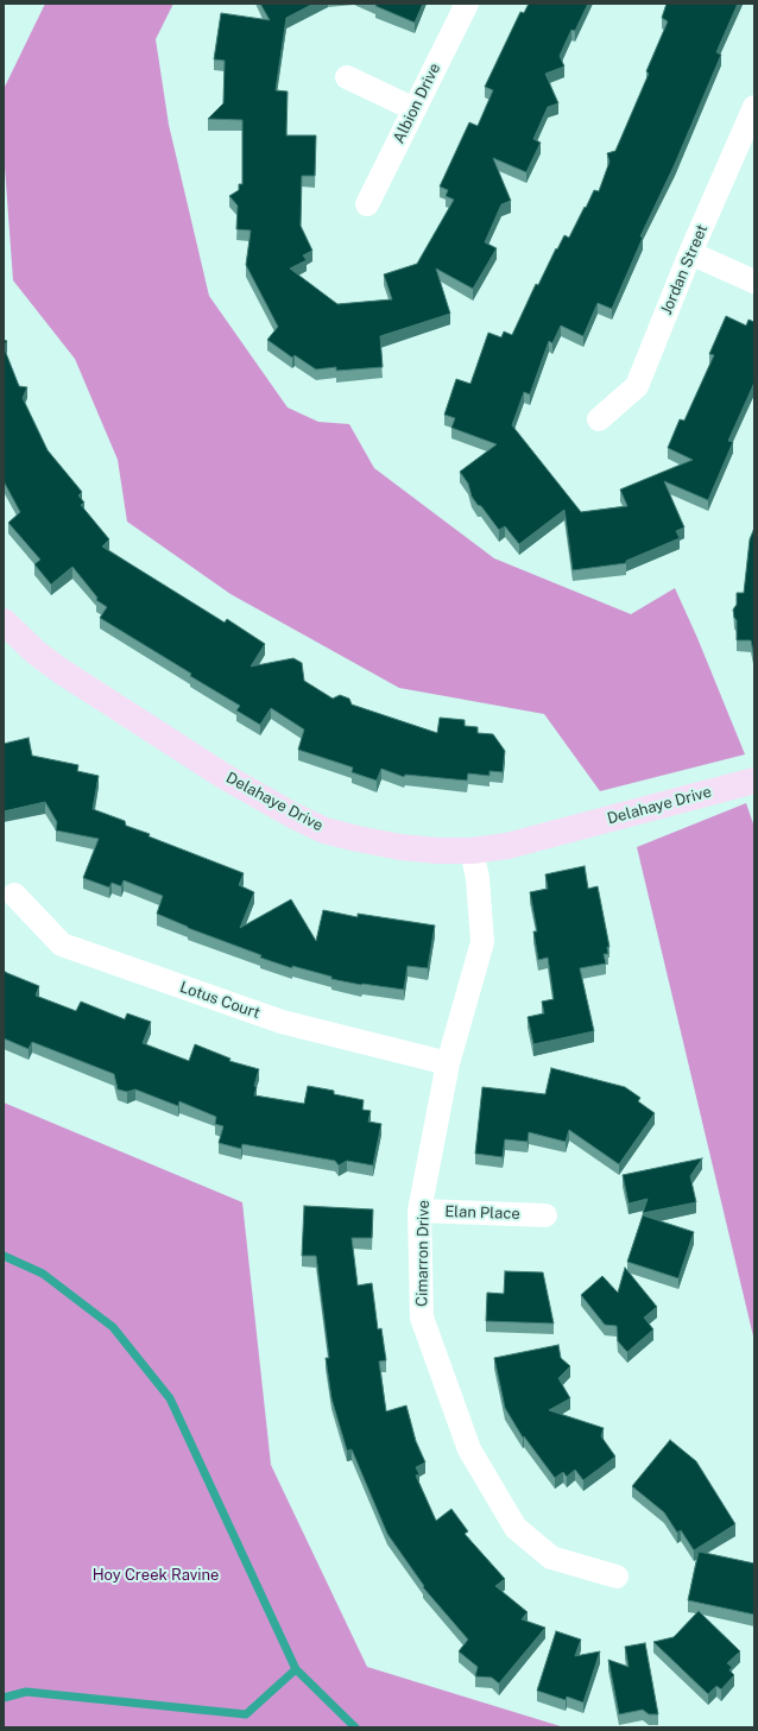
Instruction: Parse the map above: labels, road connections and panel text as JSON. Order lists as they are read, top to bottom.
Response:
{
  "streets": {
    "street": [
      "Albion Drive",
      "Jordan Street",
      "Delahaye Drive",
      "Lotus Court",
      "Elan Place",
      "Cimarron Drive"
    ]
  },
  "crossings": [
    ["Delahaye Drive", "Cimarron Drive"],
    ["Lotus Court", "Cimarron Drive"],
    ["Elan Place", "Cimarron Drive"]
  ],
  "parks": ["Hoy Creek Ravine"]
}
